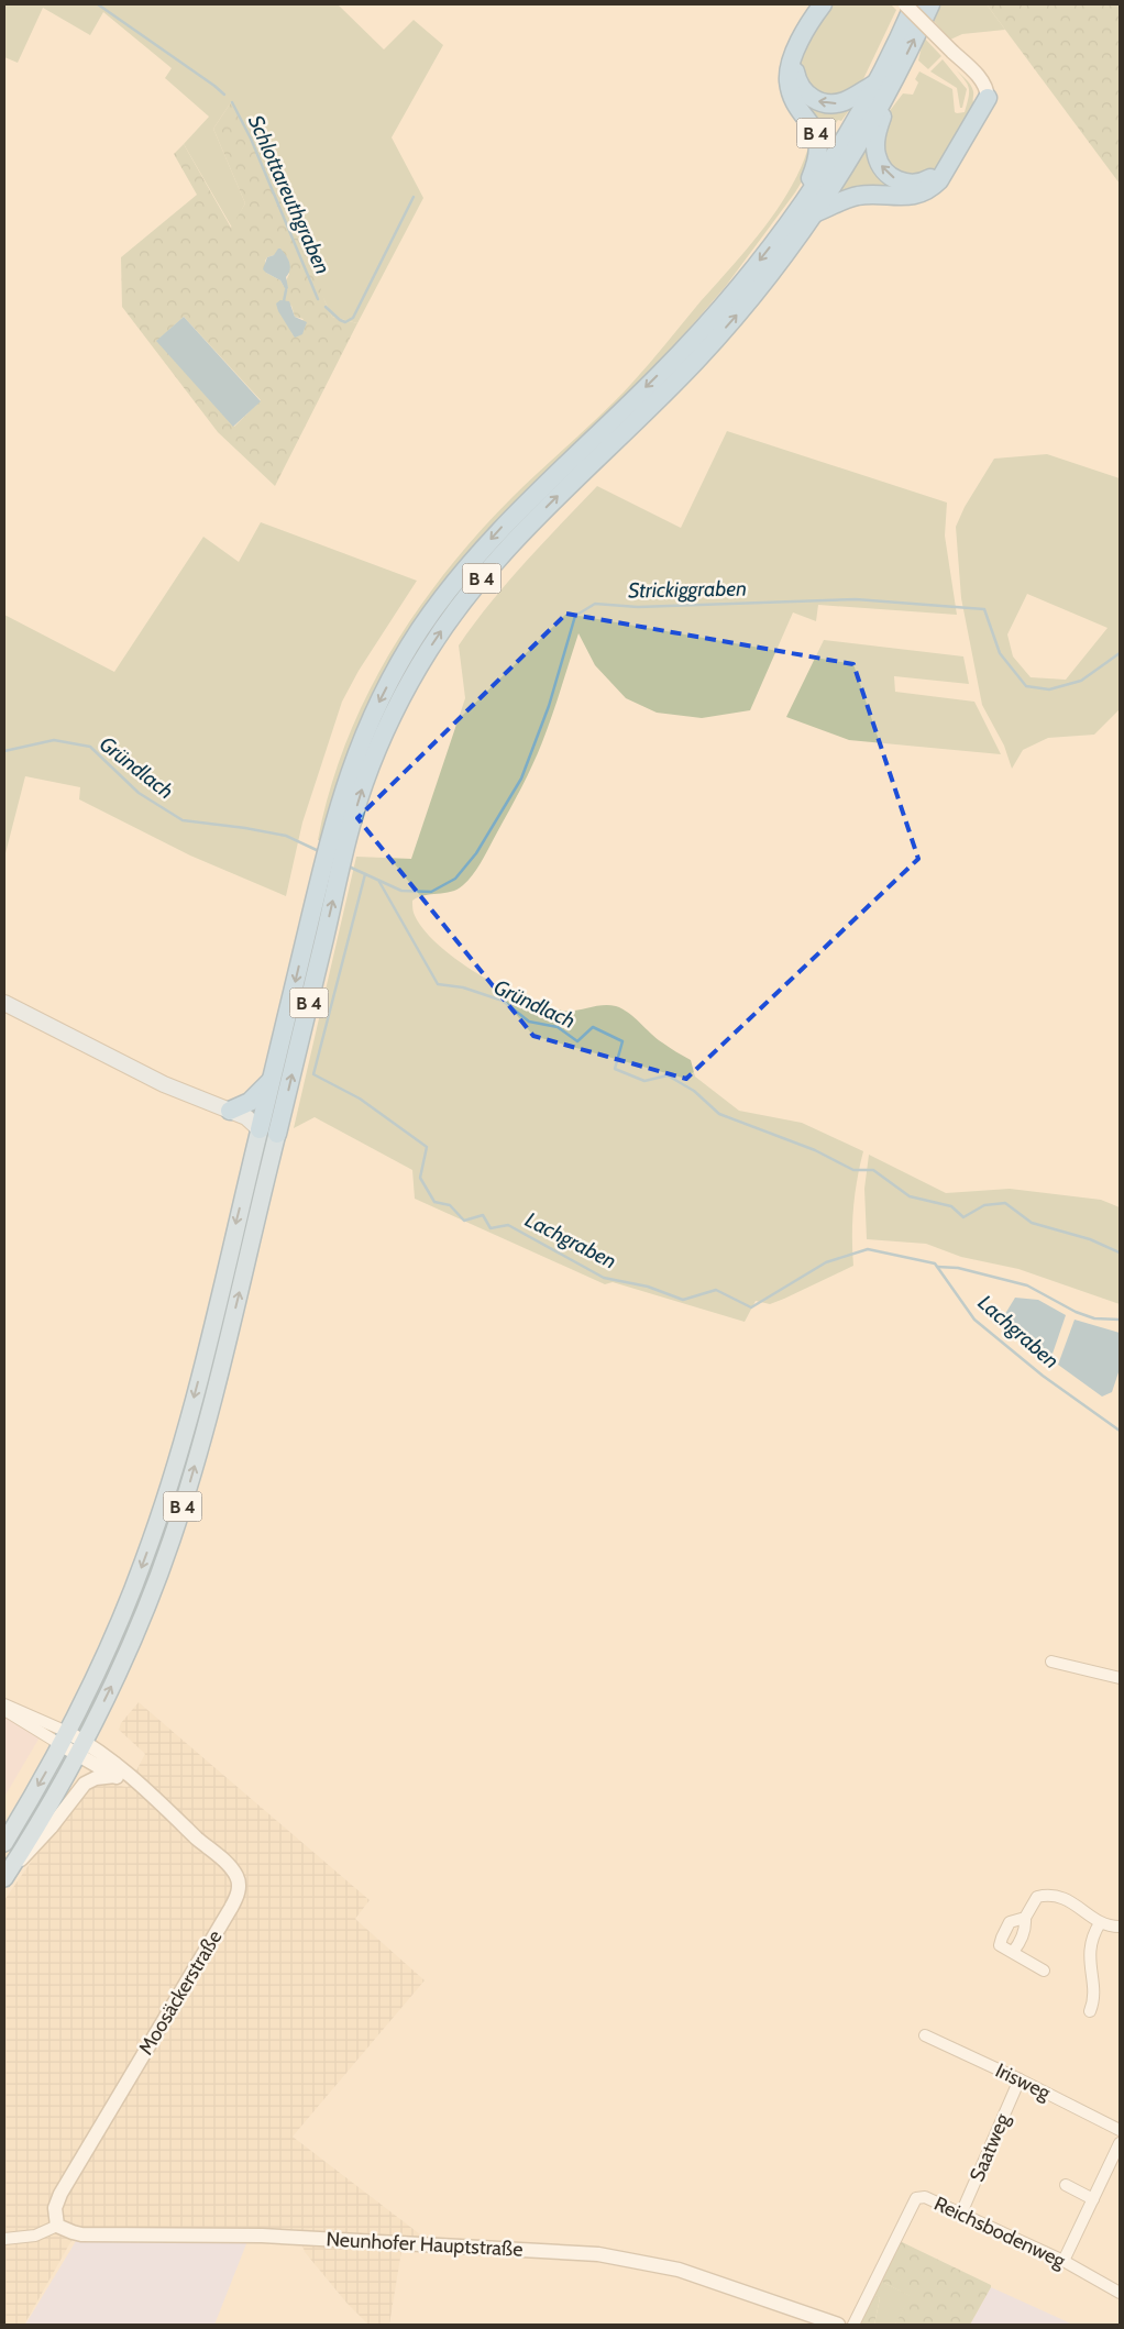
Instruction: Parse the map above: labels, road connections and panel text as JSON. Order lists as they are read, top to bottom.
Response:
{
  "streets": {
    "highway": ["B 4"],
    "street": [
      "Moosäckerstraße",
      "Irisweg",
      "Saatweg",
      "Reichsbodenweg",
      "Neunhofer Hauptstraße"
    ]
  },
  "crossings": [
    ["B 4", "Moosäckerstraße"],
    ["Moosäckerstraße", "Neunhofer Hauptstraße"],
    ["Irisweg", "Saatweg"],
    ["Saatweg", "Reichsbodenweg"]
  ],
  "water": [
    "Schlottareuthgraben",
    "Strickiggraben",
    "Gründlach",
    "Lachgraben"
  ]
}
